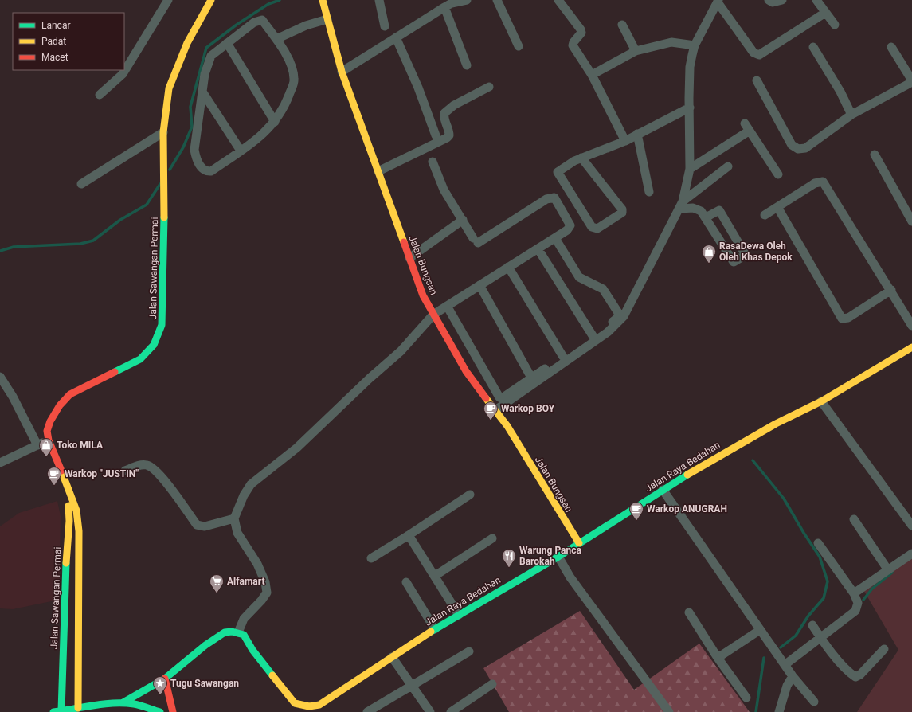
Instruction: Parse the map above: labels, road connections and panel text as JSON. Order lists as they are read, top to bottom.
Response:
{
  "streets": {
    "main road": ["Jalan Bungsan", "Jalan Sawangan Permai", "Jalan Raya Bedahan"]
  },
  "crossings": [
    ["Jalan Bungsan", "Jalan Raya Bedahan"]
  ],
  "places": {
    "shop": ["RasaDewa Oleh Oleh Khas Depok", "Toko MILA"],
    "cafe": ["Warkop BOY", "Warkop \"JUSTIN\"", "Warkop ANUGRAH"],
    "restaurant": ["Warung Panca Barokah"],
    "supermarket": ["Alfamart"],
    "place": ["Tugu Sawangan"]
  },
  "legend": ["Lancar", "Padat", "Macet"]
}
